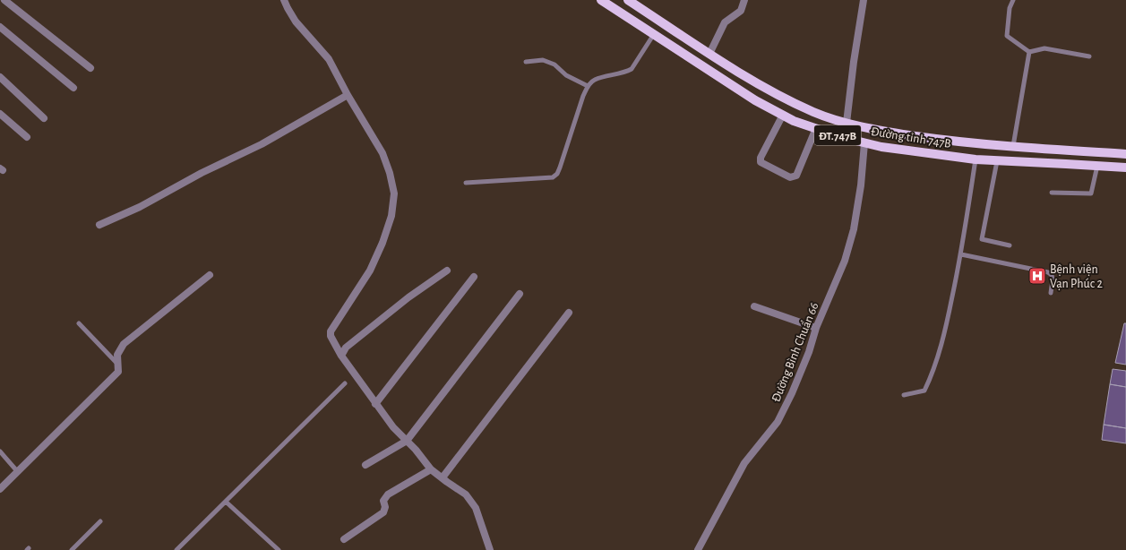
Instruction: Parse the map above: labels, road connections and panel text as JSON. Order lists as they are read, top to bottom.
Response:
{
  "streets": {
    "main road": ["ĐT.747B", "Đường tỉnh 747B"],
    "street": ["Đường Bình Chuẩn 66"]
  },
  "crossings": [
    ["Đường tỉnh 747B", "Đường Bình Chuẩn 66"]
  ],
  "places": {
    "hospital": ["Bệnh viện Vạn Phúc 2"]
  }
}
